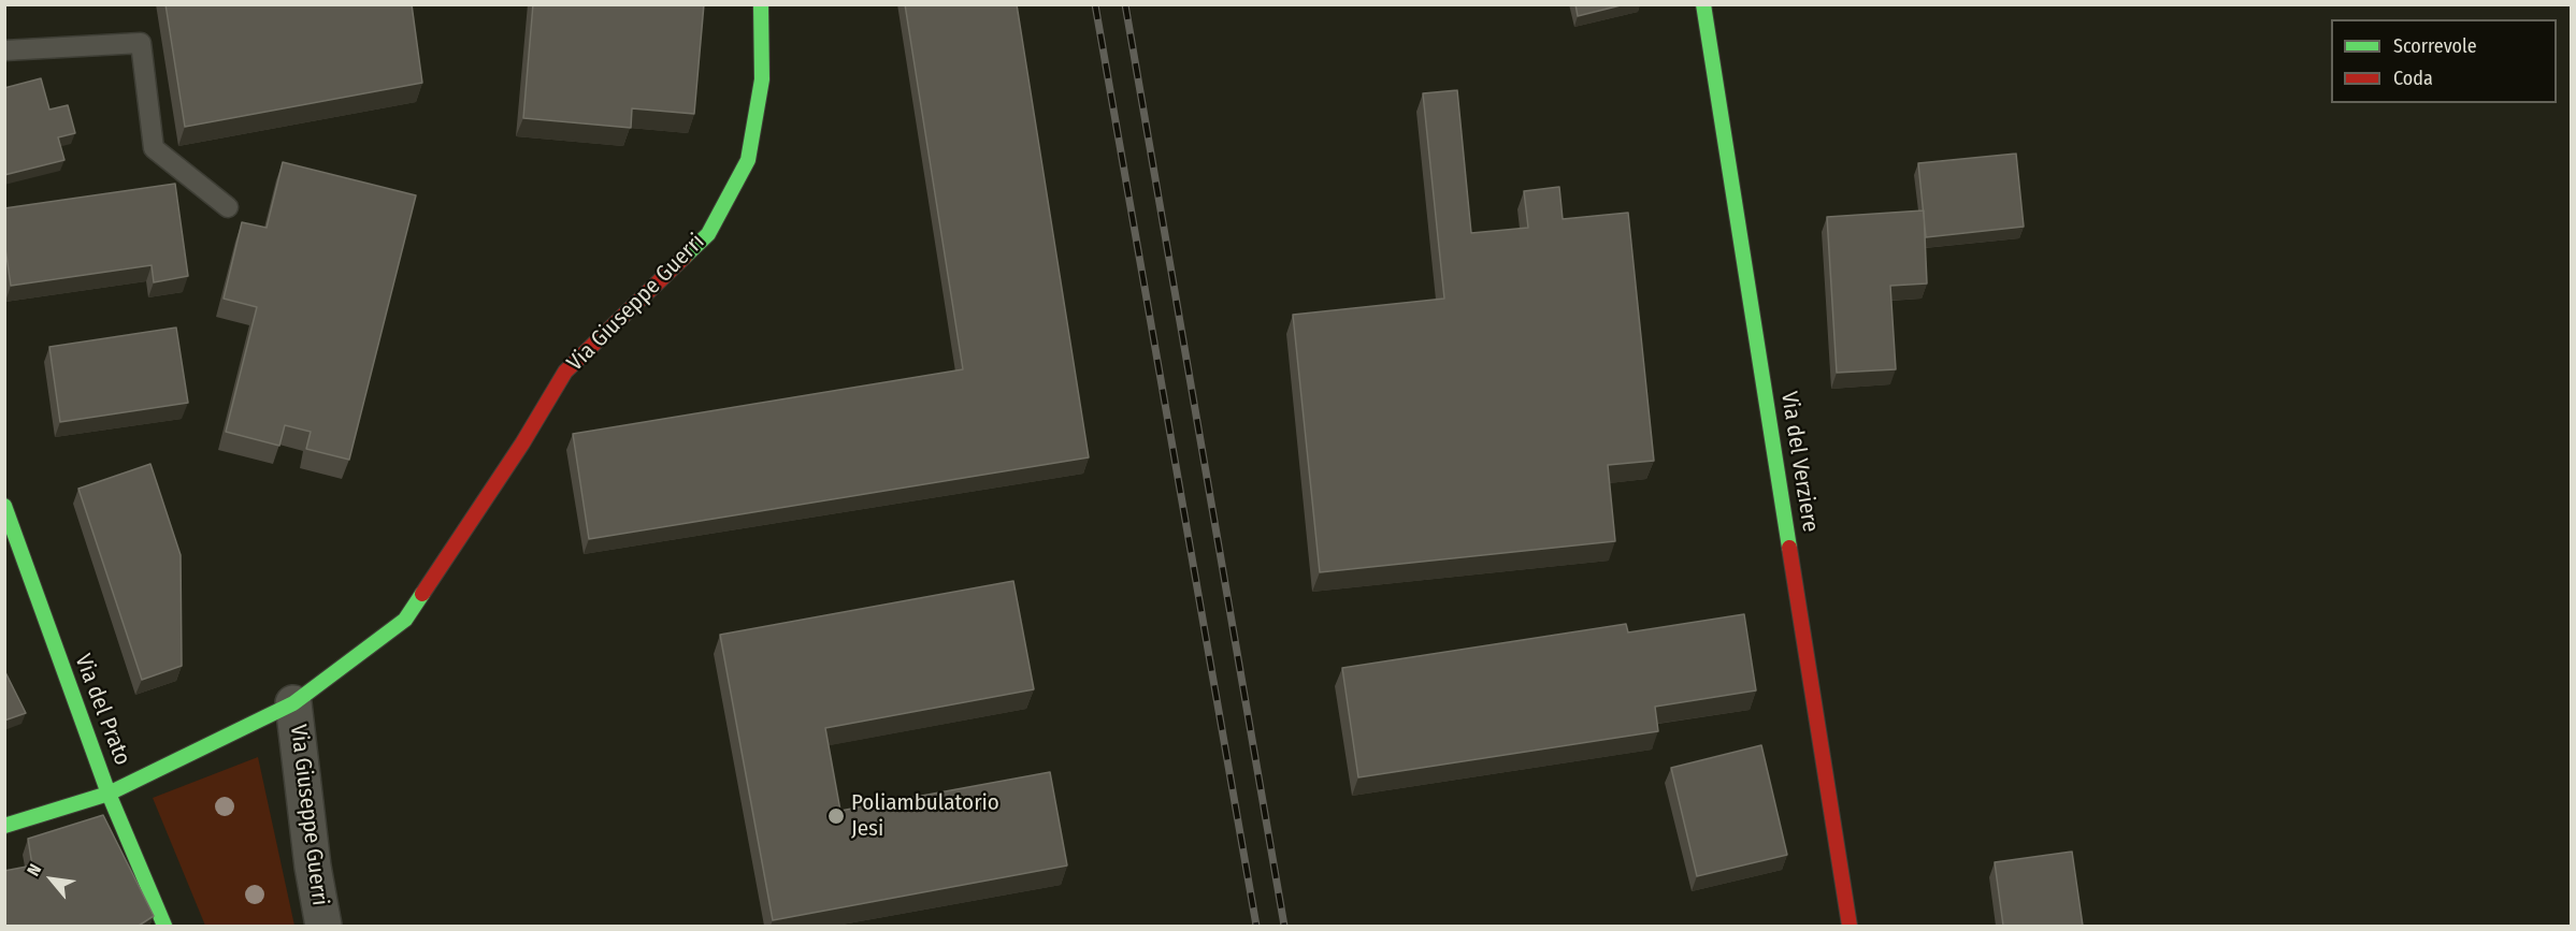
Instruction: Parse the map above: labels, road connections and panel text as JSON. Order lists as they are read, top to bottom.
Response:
{
  "streets": {
    "street": ["Via Giuseppe Guerri", "Via del Verziere", "Via del Prato"]
  },
  "crossings": [
    ["Via Giuseppe Guerri", "Via del Prato"]
  ],
  "places": ["Poliambulatorio Jesi"],
  "legend": ["Scorrevole", "Coda"],
  "north": "top left"
}
